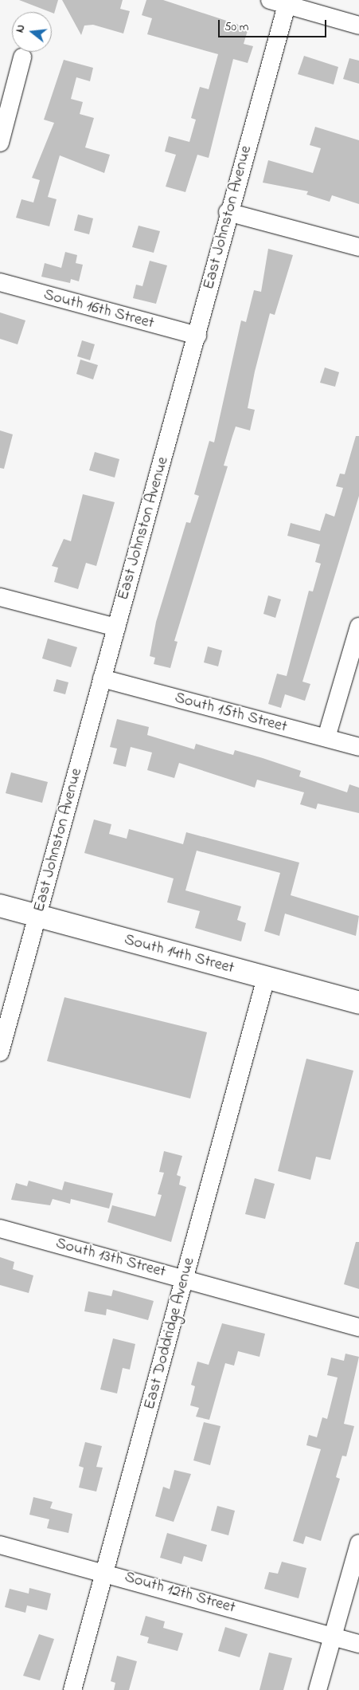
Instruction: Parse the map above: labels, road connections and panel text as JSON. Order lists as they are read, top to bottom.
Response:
{
  "streets": {
    "main road": ["South 14th Street"],
    "street": [
      "East Johnston Avenue",
      "South 16th Street",
      "South 15th Street",
      "South 13th Street",
      "East Doddridge Avenue",
      "South 12th Street"
    ]
  },
  "crossings": [
    ["East Johnston Avenue", "South 16th Street"],
    ["East Johnston Avenue", "South 15th Street"],
    ["East Johnston Avenue", "South 14th Street"],
    ["South 14th Street", "East Doddridge Avenue"],
    ["South 13th Street", "East Doddridge Avenue"],
    ["East Doddridge Avenue", "South 12th Street"]
  ],
  "scale_bar": "50 m",
  "north": "left"
}
